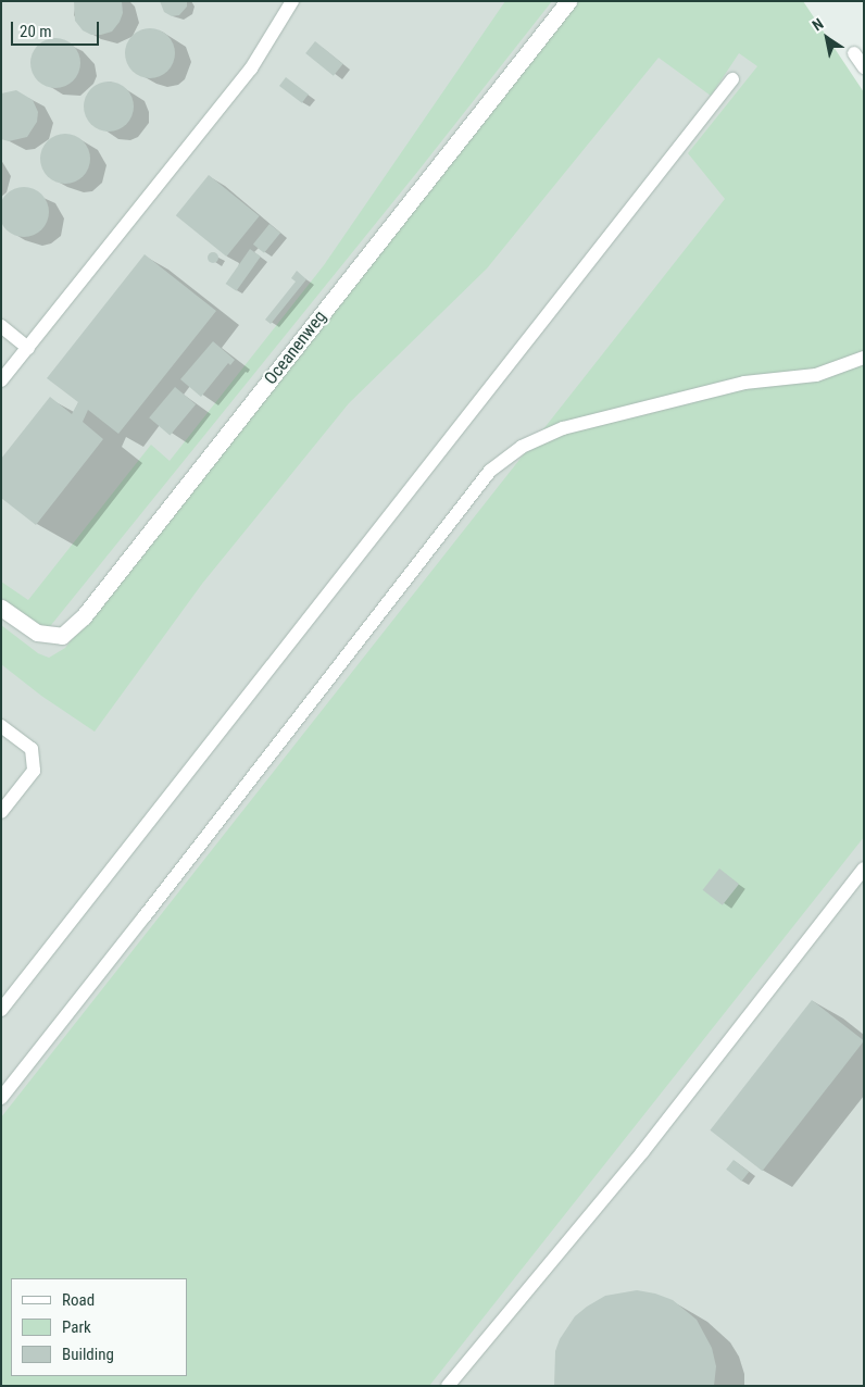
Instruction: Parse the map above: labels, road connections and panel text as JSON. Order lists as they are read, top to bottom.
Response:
{
  "streets": {
    "street": ["Oceanenweg"]
  },
  "legend": ["Road", "Park", "Building"],
  "scale_bar": "20 m",
  "north": "top left"
}
